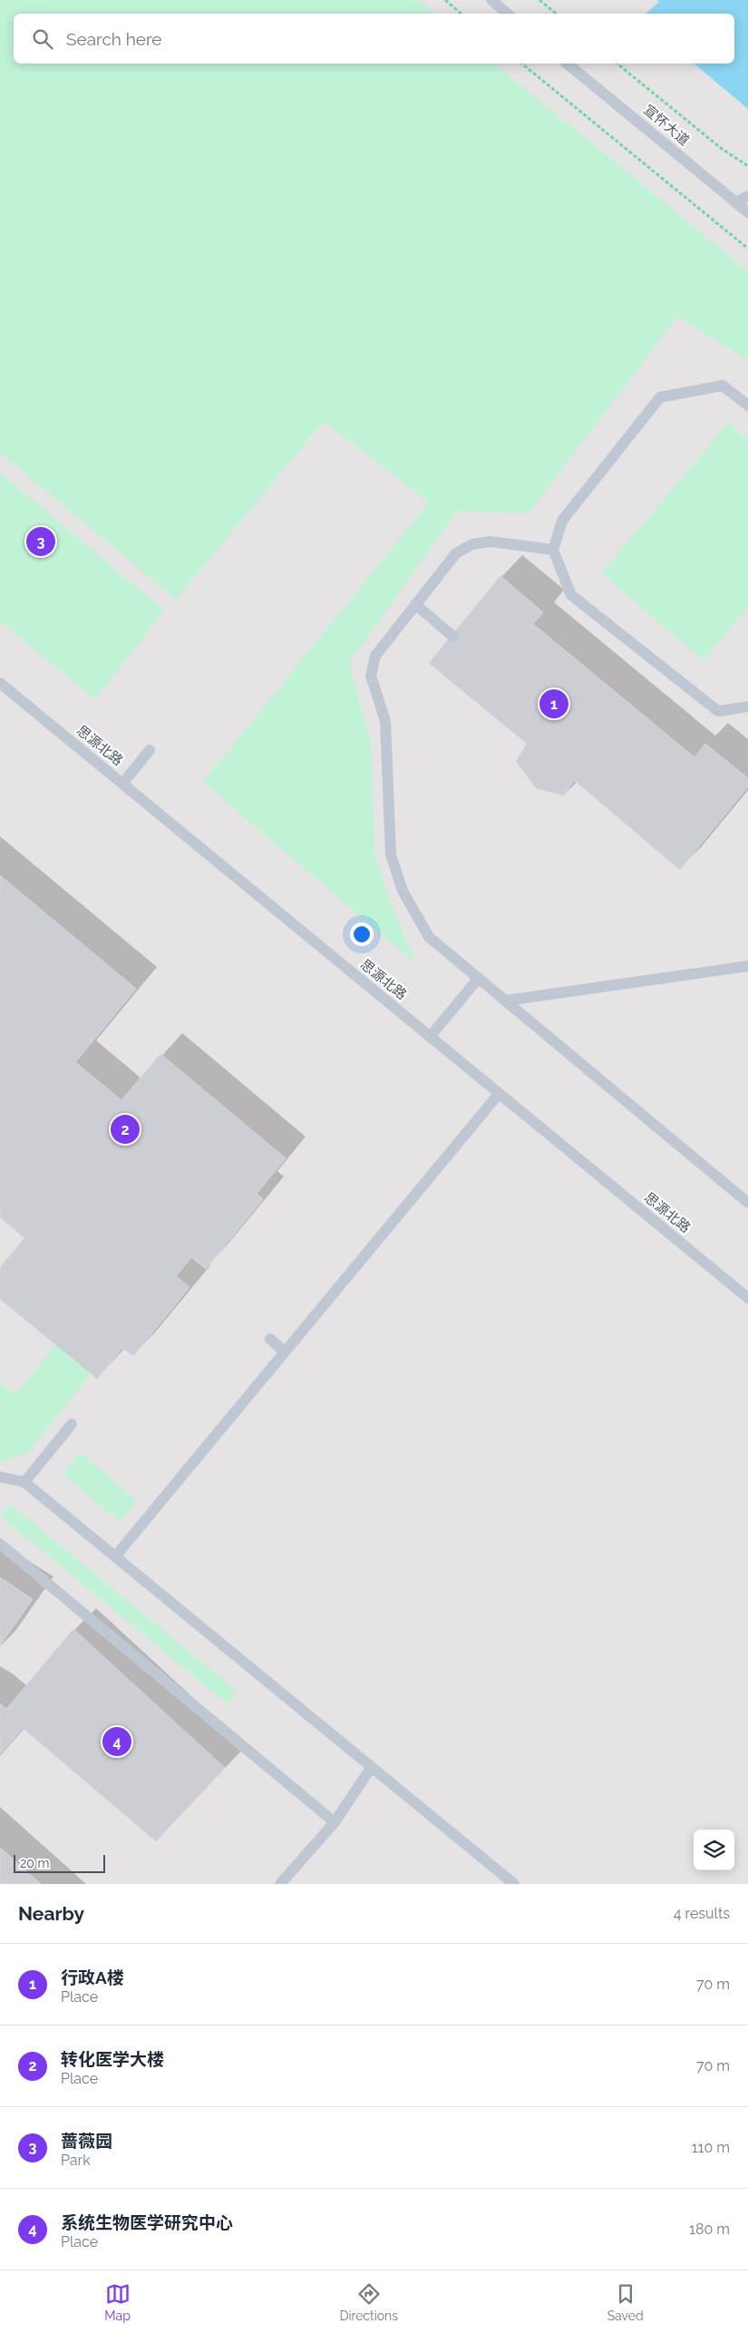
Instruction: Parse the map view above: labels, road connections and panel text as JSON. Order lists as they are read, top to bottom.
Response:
{
  "streets": {
    "lane": ["宣怀大道", "思源北路"]
  },
  "scale_bar": "20 m",
  "page": {
    "search": "Search here",
    "pins": [
      "3",
      "1",
      "2",
      "4"
    ],
    "scale": "20 m",
    "heading": ["Nearby", "4 results"],
    "list": [
      {
        "mark": "1",
        "name": "行政A楼",
        "note": "Place",
        "value": "70 m"
      },
      {
        "mark": "2",
        "name": "转化医学大楼",
        "note": "Place",
        "value": "70 m"
      },
      {
        "mark": "3",
        "name": "蔷薇园",
        "note": "Park",
        "value": "110 m"
      },
      {
        "mark": "4",
        "name": "系统生物医学研究中心",
        "note": "Place",
        "value": "180 m"
      }
    ],
    "nav": ["Map", "Directions", "Saved"]
  }
}
